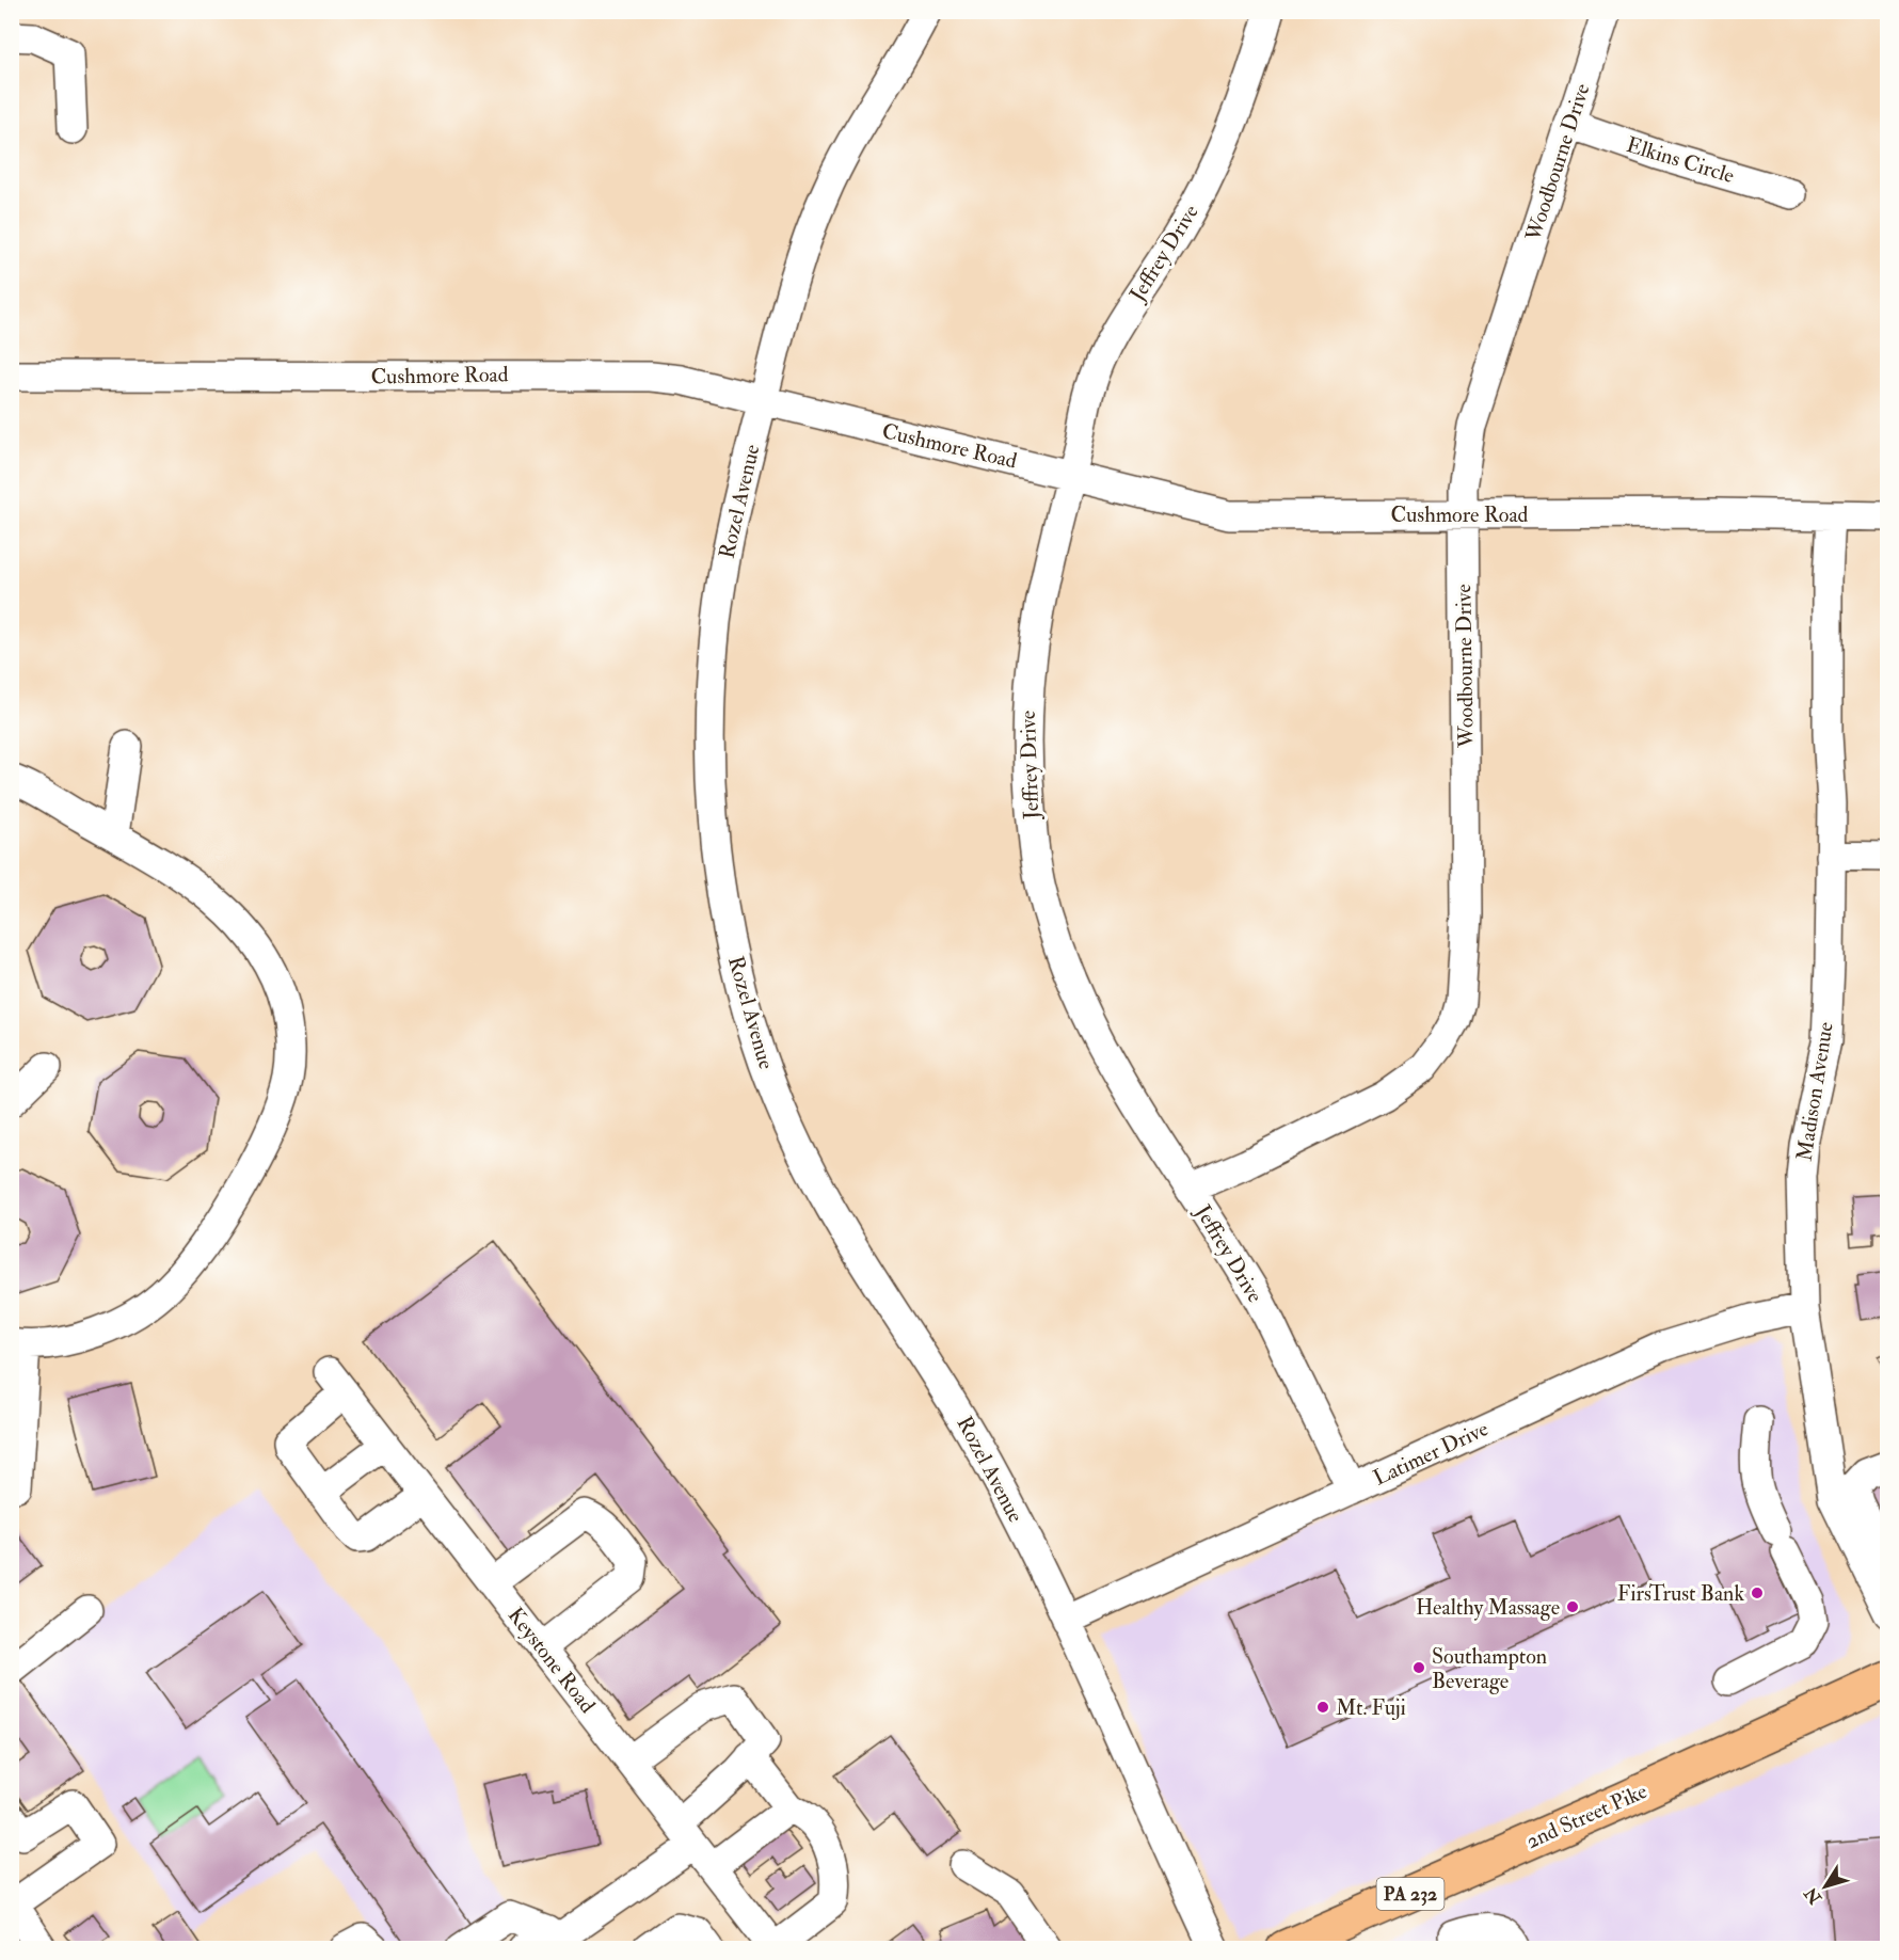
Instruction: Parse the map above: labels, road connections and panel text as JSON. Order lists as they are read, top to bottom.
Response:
{
  "streets": {
    "main road": ["2nd Street Pike", "PA 232"],
    "street": [
      "Elkins Circle",
      "Woodbourne Drive",
      "Jeffrey Drive",
      "Cushmore Road",
      "Rozel Avenue",
      "Madison Avenue",
      "Latimer Drive",
      "Keystone Road"
    ]
  },
  "crossings": [
    ["Elkins Circle", "Woodbourne Drive"],
    ["Woodbourne Drive", "Jeffrey Drive"],
    ["Woodbourne Drive", "Cushmore Road"],
    ["Jeffrey Drive", "Cushmore Road"],
    ["Jeffrey Drive", "Latimer Drive"],
    ["Cushmore Road", "Rozel Avenue"],
    ["Cushmore Road", "Madison Avenue"],
    ["Rozel Avenue", "Latimer Drive"],
    ["Madison Avenue", "Latimer Drive"]
  ],
  "places": [
    "FirsTrust Bank",
    "Healthy Massage",
    "Southampton Beverage",
    "Mt. Fuji"
  ],
  "north": "bottom left"
}
